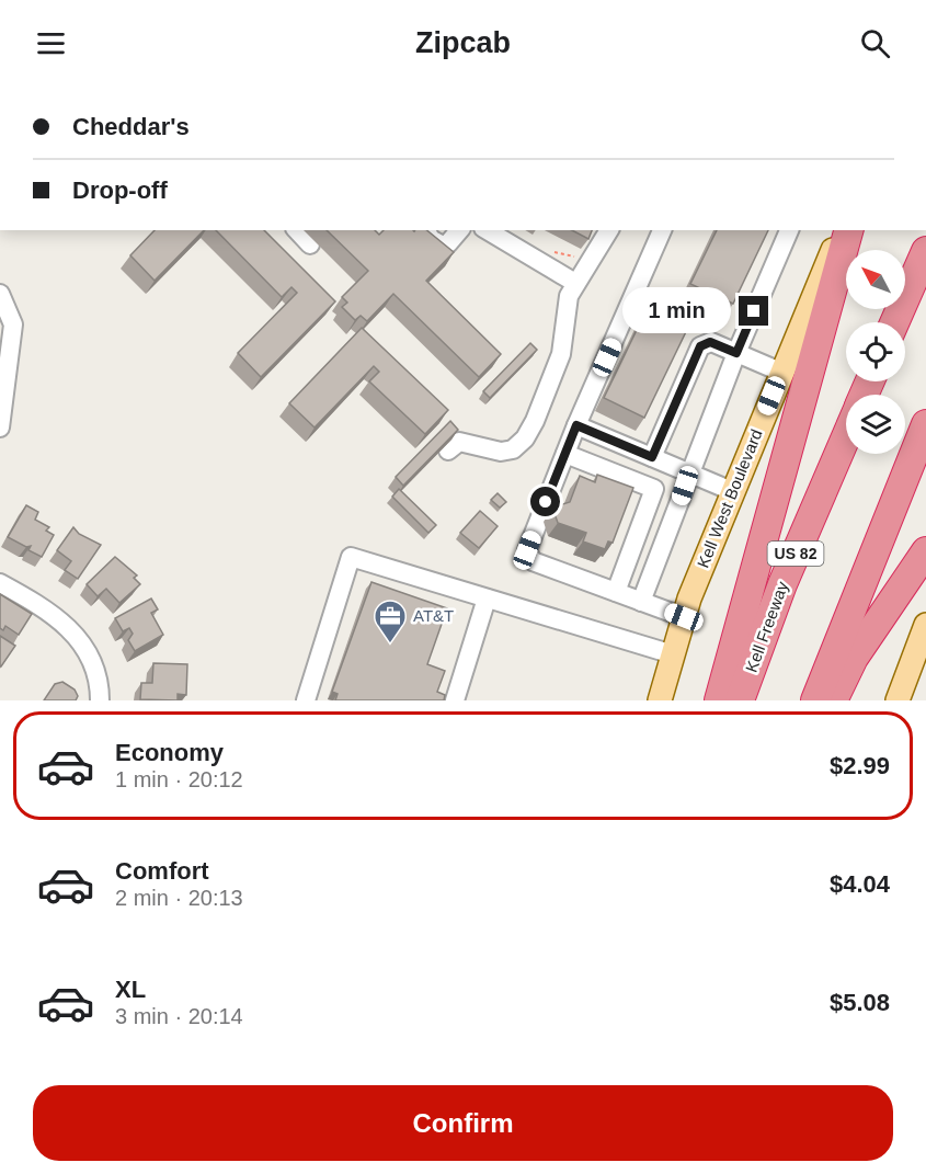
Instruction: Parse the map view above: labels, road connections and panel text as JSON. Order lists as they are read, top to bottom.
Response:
{
  "streets": {
    "highway": ["US 82", "Kell Freeway"],
    "main road": ["Kell West Boulevard"]
  },
  "places": {
    "office": ["AT&T"]
  },
  "north": "top left",
  "page": {
    "header": "Zipcab",
    "banner": ["Cheddar's", "Drop-off"],
    "bubble": "1 min",
    "list": [
      {
        "name": "Economy",
        "note": "1 min · 20:12",
        "value": "$2.99"
      },
      {
        "name": "Comfort",
        "note": "2 min · 20:13",
        "value": "$4.04"
      },
      {
        "name": "XL",
        "note": "3 min · 20:14",
        "value": "$5.08"
      }
    ],
    "buttons": "Confirm"
  }
}
